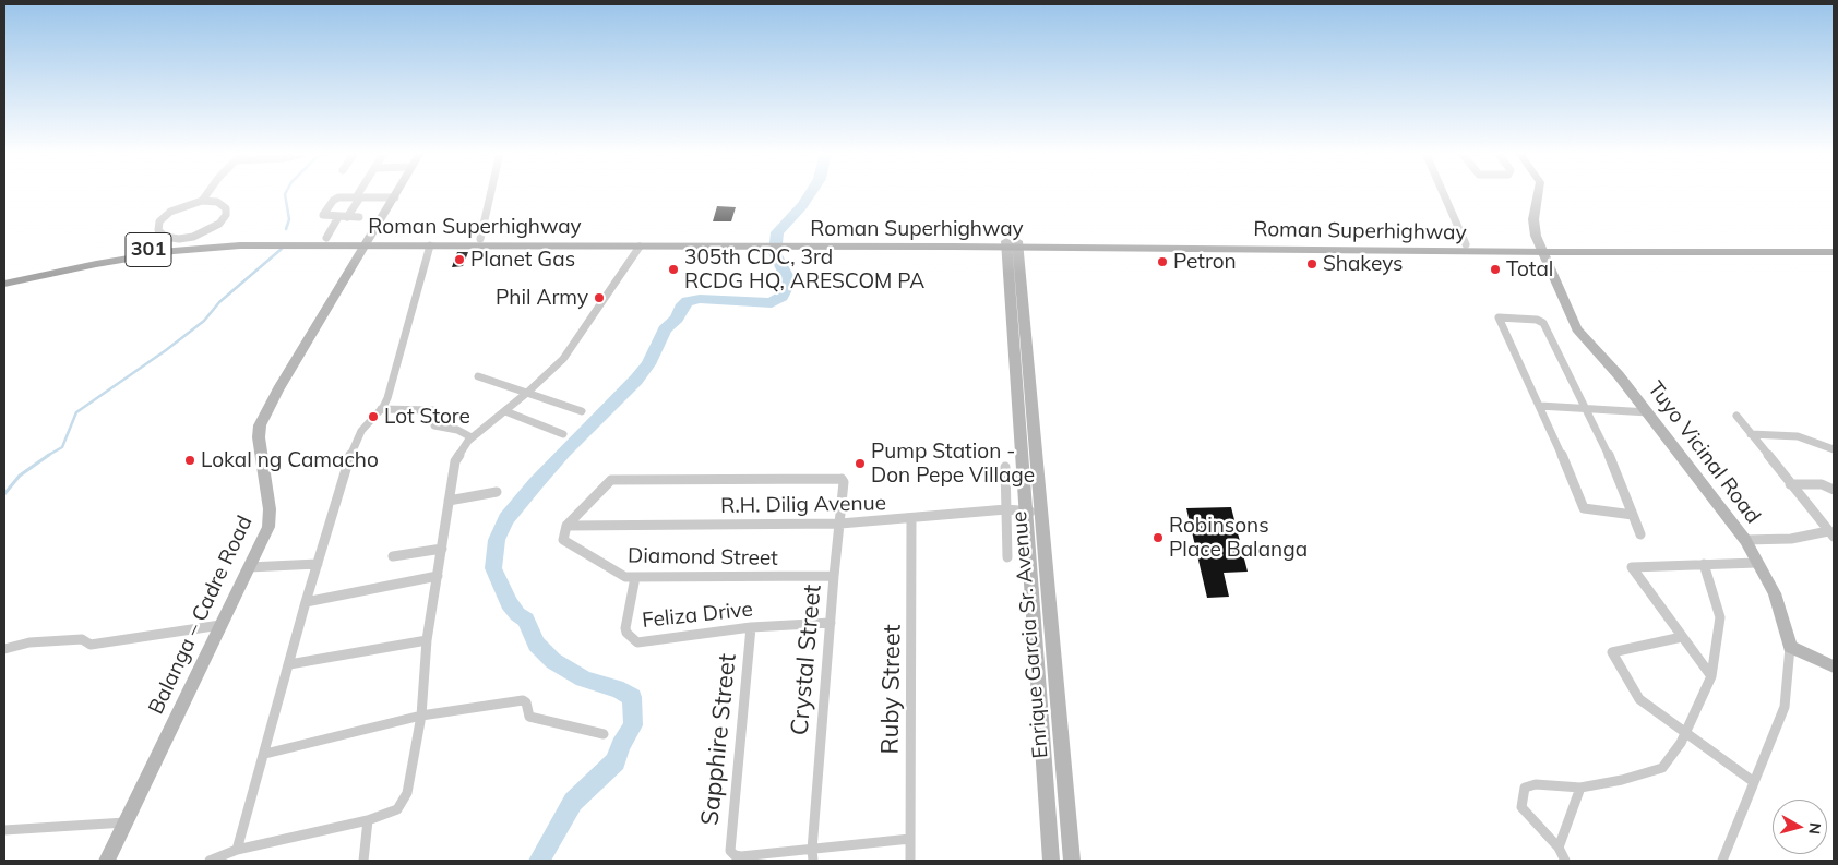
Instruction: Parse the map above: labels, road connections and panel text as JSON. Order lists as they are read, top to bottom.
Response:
{
  "streets": {
    "main road": ["Roman Superhighway", "301"],
    "street": [
      "Tuyo Vicinal Road",
      "R.H. Dilig Avenue",
      "Diamond Street",
      "Balanga – Cadre Road",
      "Feliza Drive",
      "Enrique Garcia Sr. Avenue",
      "Crystal Street",
      "Ruby Street",
      "Sapphire Street"
    ]
  },
  "crossings": [
    ["Roman Superhighway", "Tuyo Vicinal Road"],
    ["Roman Superhighway", "Balanga – Cadre Road"],
    ["Roman Superhighway", "Enrique Garcia Sr. Avenue"],
    ["R.H. Dilig Avenue", "Diamond Street"],
    ["R.H. Dilig Avenue", "Enrique Garcia Sr. Avenue"],
    ["R.H. Dilig Avenue", "Crystal Street"],
    ["R.H. Dilig Avenue", "Ruby Street"],
    ["Diamond Street", "Feliza Drive"],
    ["Diamond Street", "Crystal Street"],
    ["Feliza Drive", "Crystal Street"],
    ["Feliza Drive", "Sapphire Street"],
    ["Crystal Street", "Sapphire Street"]
  ],
  "places": [
    "Planet Gas",
    "Petron",
    "Shakeys",
    "305th CDC, 3rd RCDG HQ, ARESCOM PA",
    "Total",
    "Phil Army",
    "Lot Store",
    "Lokal ng Camacho",
    "Pump Station - Don Pepe Village",
    "Robinsons Place Balanga"
  ],
  "north": "right"
}
